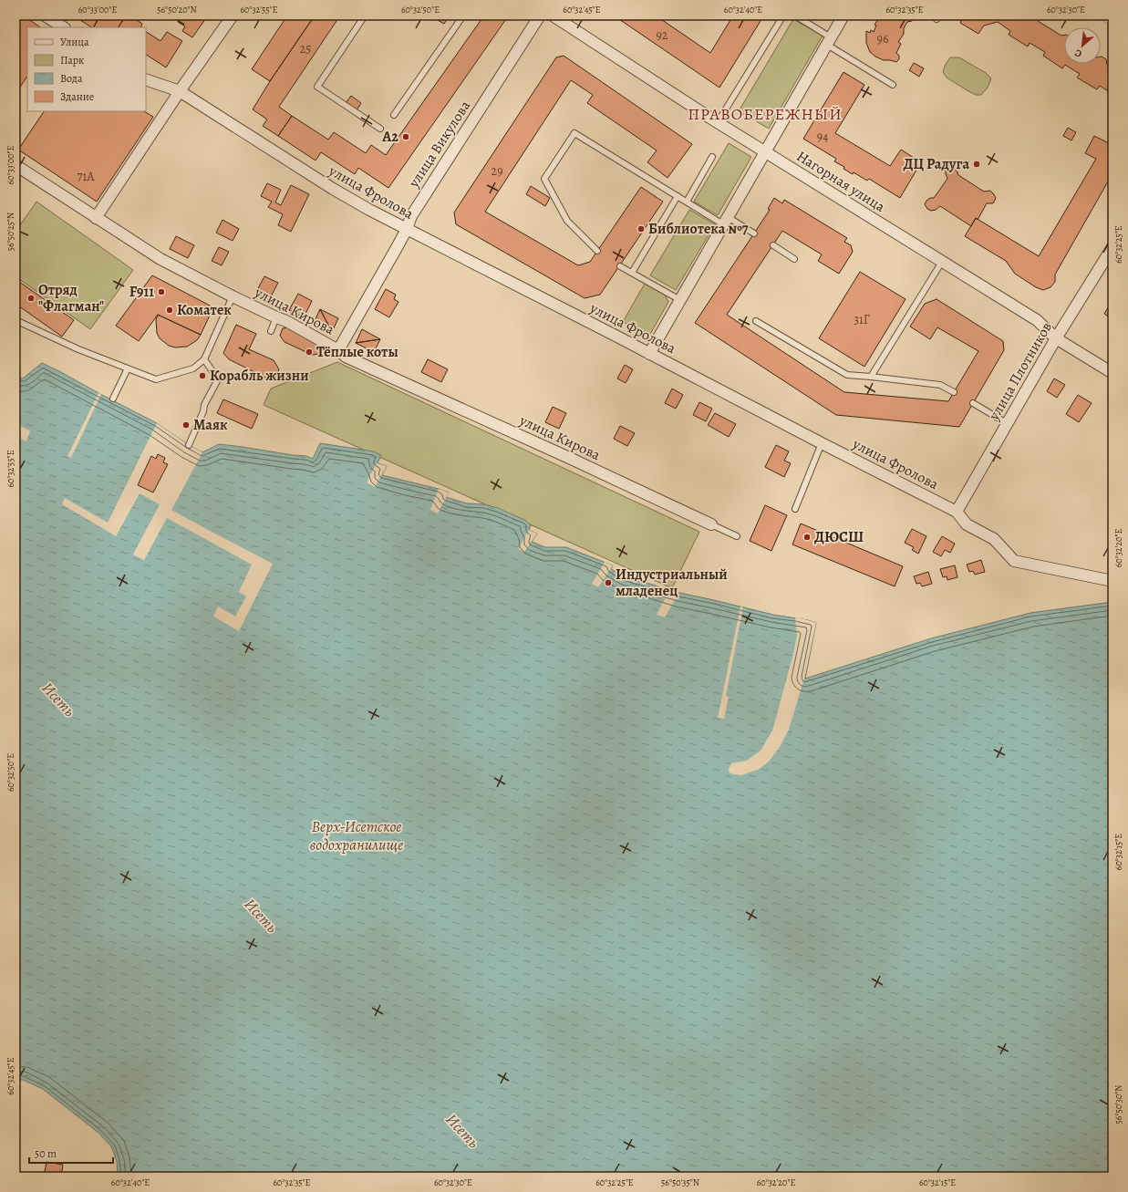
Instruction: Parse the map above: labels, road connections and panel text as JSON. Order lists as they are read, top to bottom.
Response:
{
  "streets": {
    "street": [
      "улица Викулова",
      "Нагорная улица",
      "улица Фролова",
      "улица Кирова",
      "улица Плотников"
    ]
  },
  "crossings": [
    ["улица Викулова", "улица Фролова"],
    ["улица Викулова", "улица Кирова"],
    ["Нагорная улица", "улица Плотников"],
    ["улица Фролова", "улица Плотников"]
  ],
  "districts": ["ПРАВОБЕРЕЖНЫЙ"],
  "water": ["Исеть", "Верх-Исетское водохранилище"],
  "places": [
    "А2",
    "ДЦ Радуга",
    "Библиотека №7",
    "F911",
    "Отряд \"Флагман\"",
    "Коматек",
    "Тёплые коты",
    "Корабль жизни",
    "Маяк",
    "ДЮСШ",
    "Индустриальный младенец"
  ],
  "house_numbers": [
    "92",
    "96",
    "25",
    "94",
    "29",
    "71А",
    "31Г"
  ],
  "legend": [
    "Улица",
    "Парк",
    "Вода",
    "Здание"
  ],
  "scale_bar": "50 m",
  "north": "bottom left",
  "coordinates": [
    "60°33'00\"E",
    "56°50'20\"N",
    "60°32'55\"E",
    "60°32'50\"E",
    "60°32'45\"E",
    "60°32'40\"E",
    "60°32'35\"E",
    "60°32'30\"E",
    "56°50'25\"N",
    "60°32'25\"E",
    "60°32'20\"E",
    "60°32'15\"E",
    "56°50'30\"N",
    "56°50'35\"N"
  ]
}
